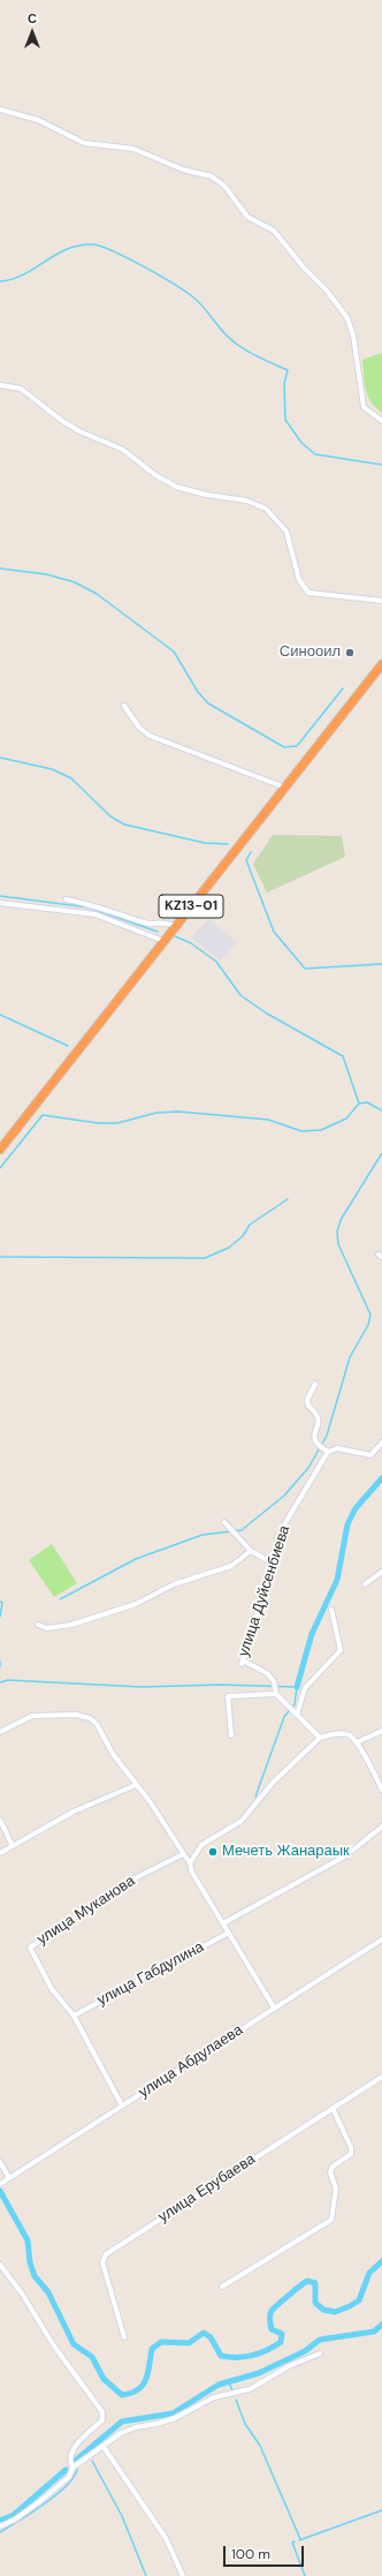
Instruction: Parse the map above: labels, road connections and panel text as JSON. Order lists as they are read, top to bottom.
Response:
{
  "streets": {
    "highway": ["KZ13-01"],
    "street": [
      "улица Дуйсенбиева",
      "улица Муканова",
      "улица Габдулина",
      "улица Абдулаева",
      "улица Ерубаева"
    ]
  },
  "crossings": [
    ["улица Муканова", "улица Габдулина"],
    ["улица Муканова", "улица Абдулаева"]
  ],
  "places": ["Синооил", "Мечеть Жанараык"],
  "scale_bar": "100 m",
  "north": "top"
}
